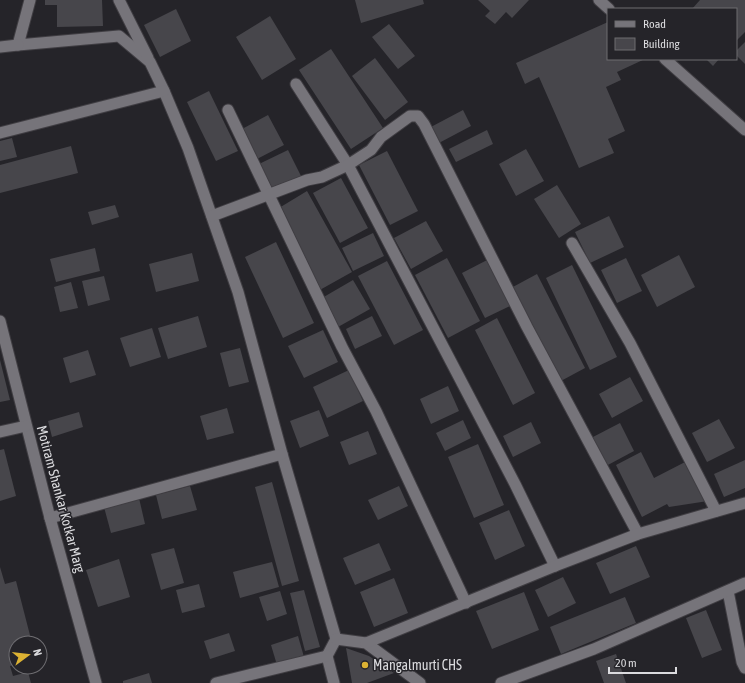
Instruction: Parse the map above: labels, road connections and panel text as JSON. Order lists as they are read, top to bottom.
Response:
{
  "streets": {
    "street": ["Motiram Shankar Kotkar Marg"]
  },
  "places": ["Mangalmurti CHS"],
  "legend": ["Road", "Building"],
  "scale_bar": "20 m",
  "north": "right"
}
